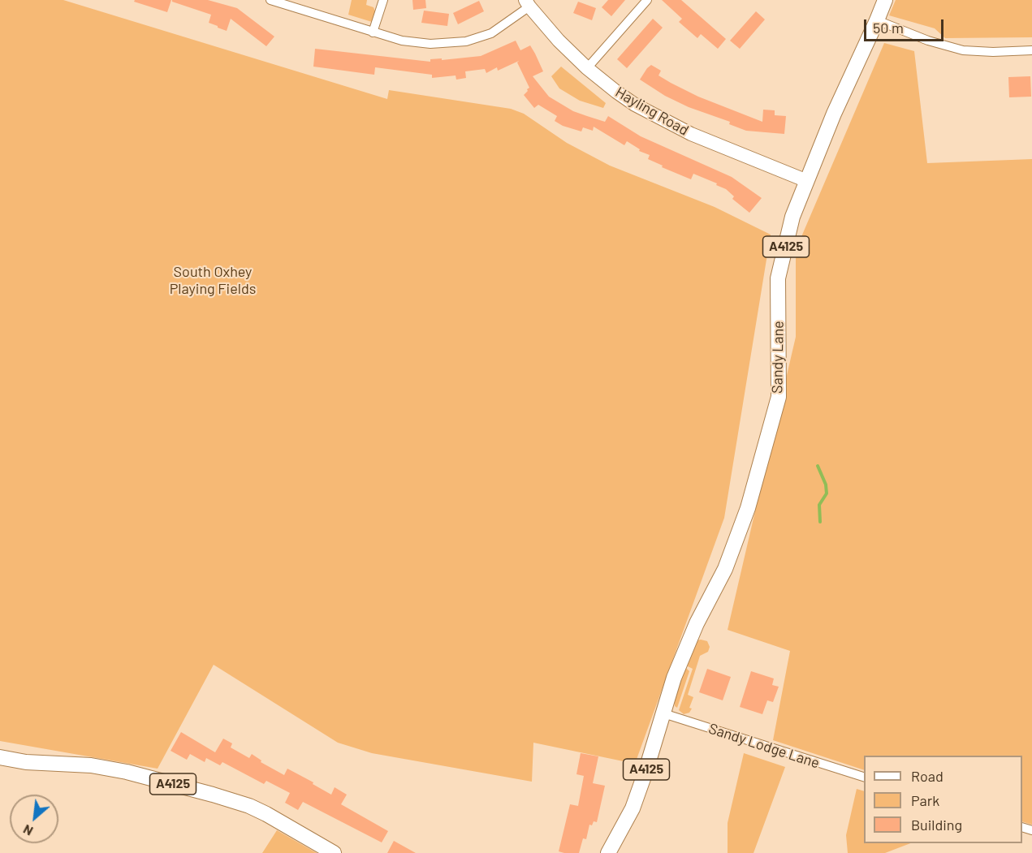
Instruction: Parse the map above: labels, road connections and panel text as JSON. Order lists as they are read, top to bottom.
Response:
{
  "streets": {
    "main road": ["A4125", "Sandy Lane"],
    "street": ["Hayling Road", "Sandy Lodge Lane"]
  },
  "crossings": [
    ["Hayling Road", "Sandy Lane"],
    ["A4125", "Sandy Lane"],
    ["A4125", "Sandy Lodge Lane"],
    ["Sandy Lane", "Sandy Lodge Lane"]
  ],
  "parks": ["South Oxhey Playing Fields"],
  "legend": ["Road", "Park", "Building"],
  "scale_bar": "50 m",
  "north": "bottom left"
}
